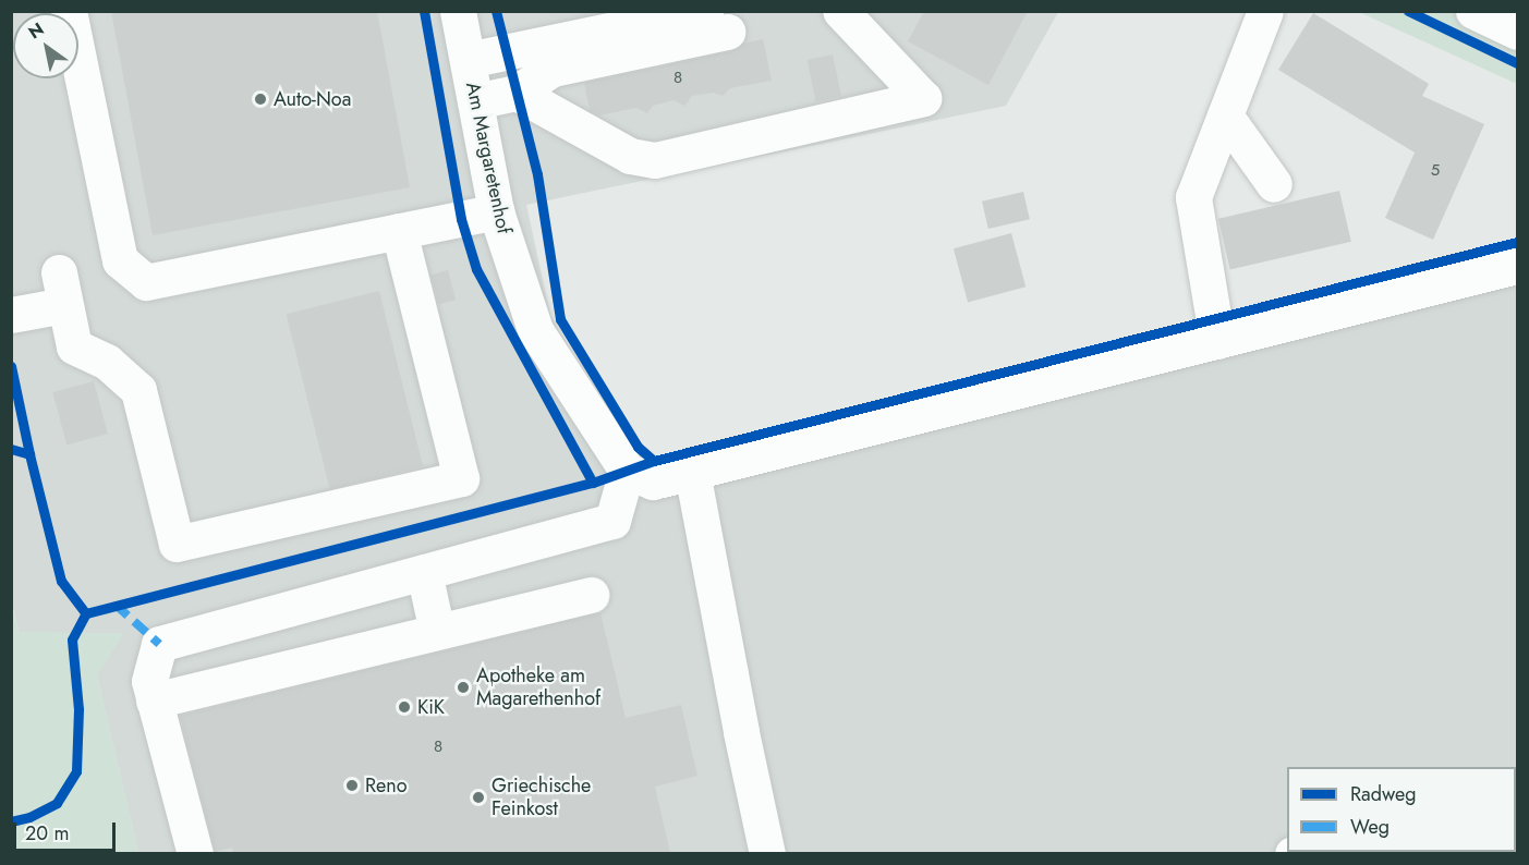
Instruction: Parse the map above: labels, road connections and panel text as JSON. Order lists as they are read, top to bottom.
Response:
{
  "streets": {
    "street": ["Am Margaretenhof"]
  },
  "places": [
    "Auto-Noa",
    "Apotheke am Magarethenhof",
    "KiK",
    "Reno",
    "Griechische Feinkost"
  ],
  "house_numbers": ["8", "5", "8"],
  "legend": ["Radweg", "Weg"],
  "scale_bar": "20 m",
  "north": "top left"
}
